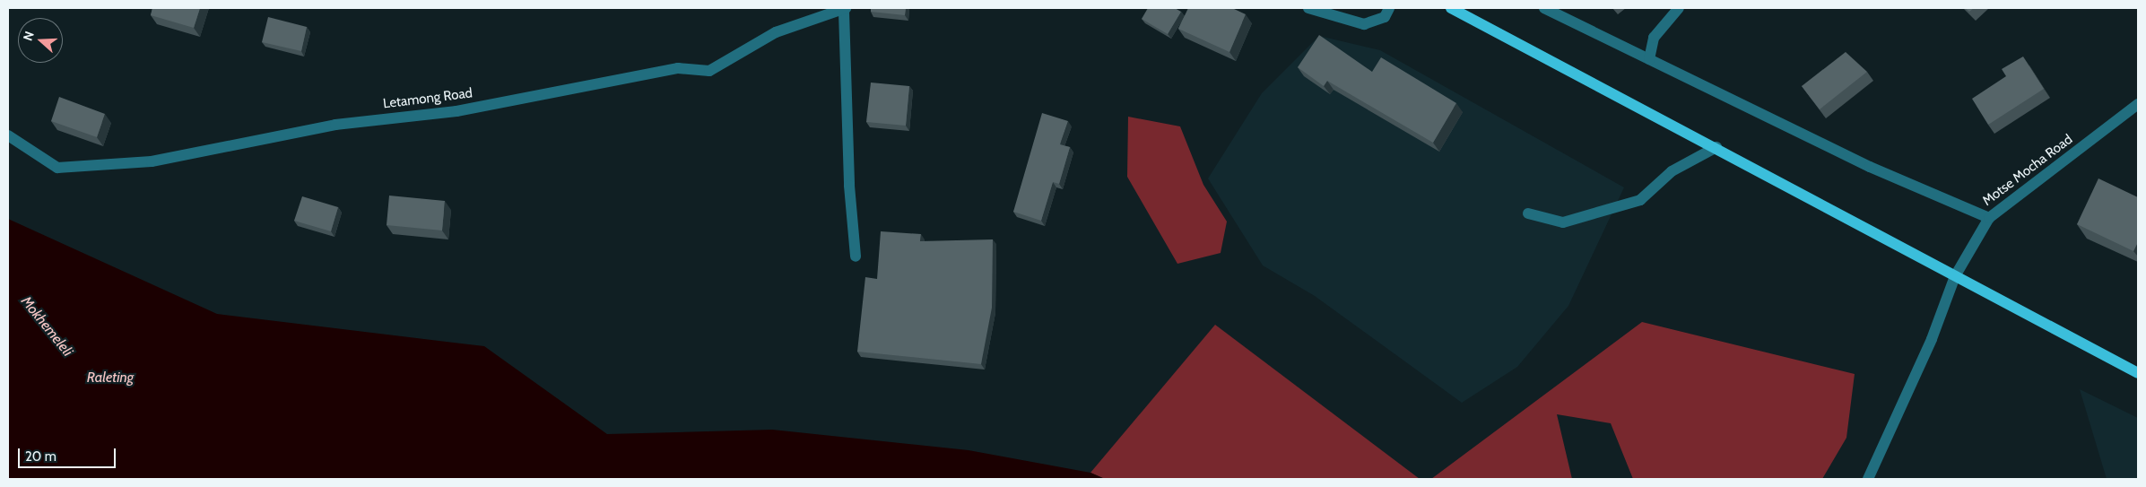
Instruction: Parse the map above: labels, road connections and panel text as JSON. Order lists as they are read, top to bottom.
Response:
{
  "streets": {
    "street": ["Letamong Road", "Motse Mocha Road"]
  },
  "water": ["Mokhemeleli", "Raleting"],
  "scale_bar": "20 m",
  "north": "left"
}
